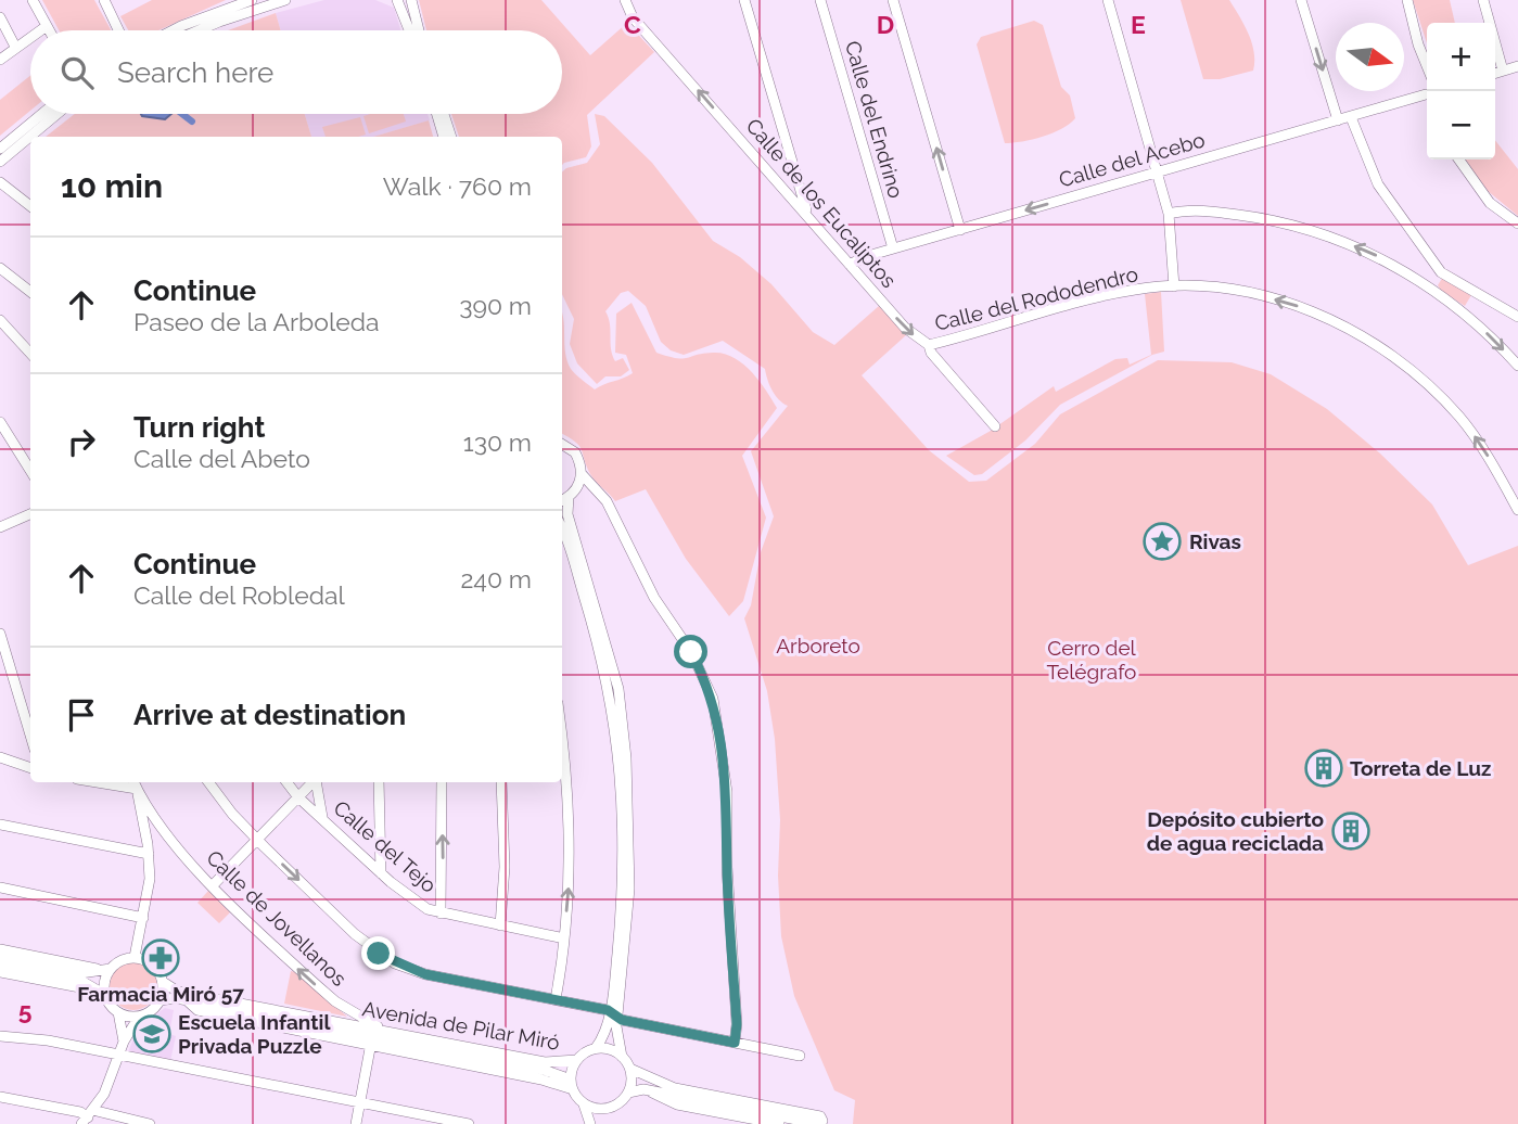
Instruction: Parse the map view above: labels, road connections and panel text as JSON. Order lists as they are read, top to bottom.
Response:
{
  "streets": {
    "street": [
      "Calle del Endrino",
      "Calle del Acebo",
      "Calle de los Eucaliptos",
      "Calle del Rododendro",
      "Calle del Tejo",
      "Calle de Jovellanos",
      "Avenida de Pilar Miró"
    ]
  },
  "crossings": [
    ["Calle del Endrino", "Calle del Acebo"],
    ["Calle del Acebo", "Calle de los Eucaliptos"],
    ["Calle de los Eucaliptos", "Calle del Rododendro"],
    ["Calle de Jovellanos", "Avenida de Pilar Miró"]
  ],
  "parks": ["Arboreto", "Cerro del Telégrafo"],
  "places": {
    "place": ["Rivas"],
    "building": ["Torreta de Luz", "Depósito cubierto de agua reciclada"],
    "pharmacy": ["Farmacia Miró 57"],
    "school or university": ["Escuela Infantil Privada Puzzle"]
  },
  "north": "right",
  "page": {
    "map_buttons": ["+", "−"],
    "search": "Search here",
    "heading": ["10 min", "Walk · 760 m"],
    "list": [
      ["Continue", "Paseo de la Arboleda", "390 m"],
      ["Turn right", "Calle del Abeto", "130 m"],
      ["Continue", "Calle del Robledal", "240 m"],
      "Arrive at destination"
    ]
  },
  "grid": {
    "columns": ["C", "D", "E"],
    "rows": ["5"]
  }
}
